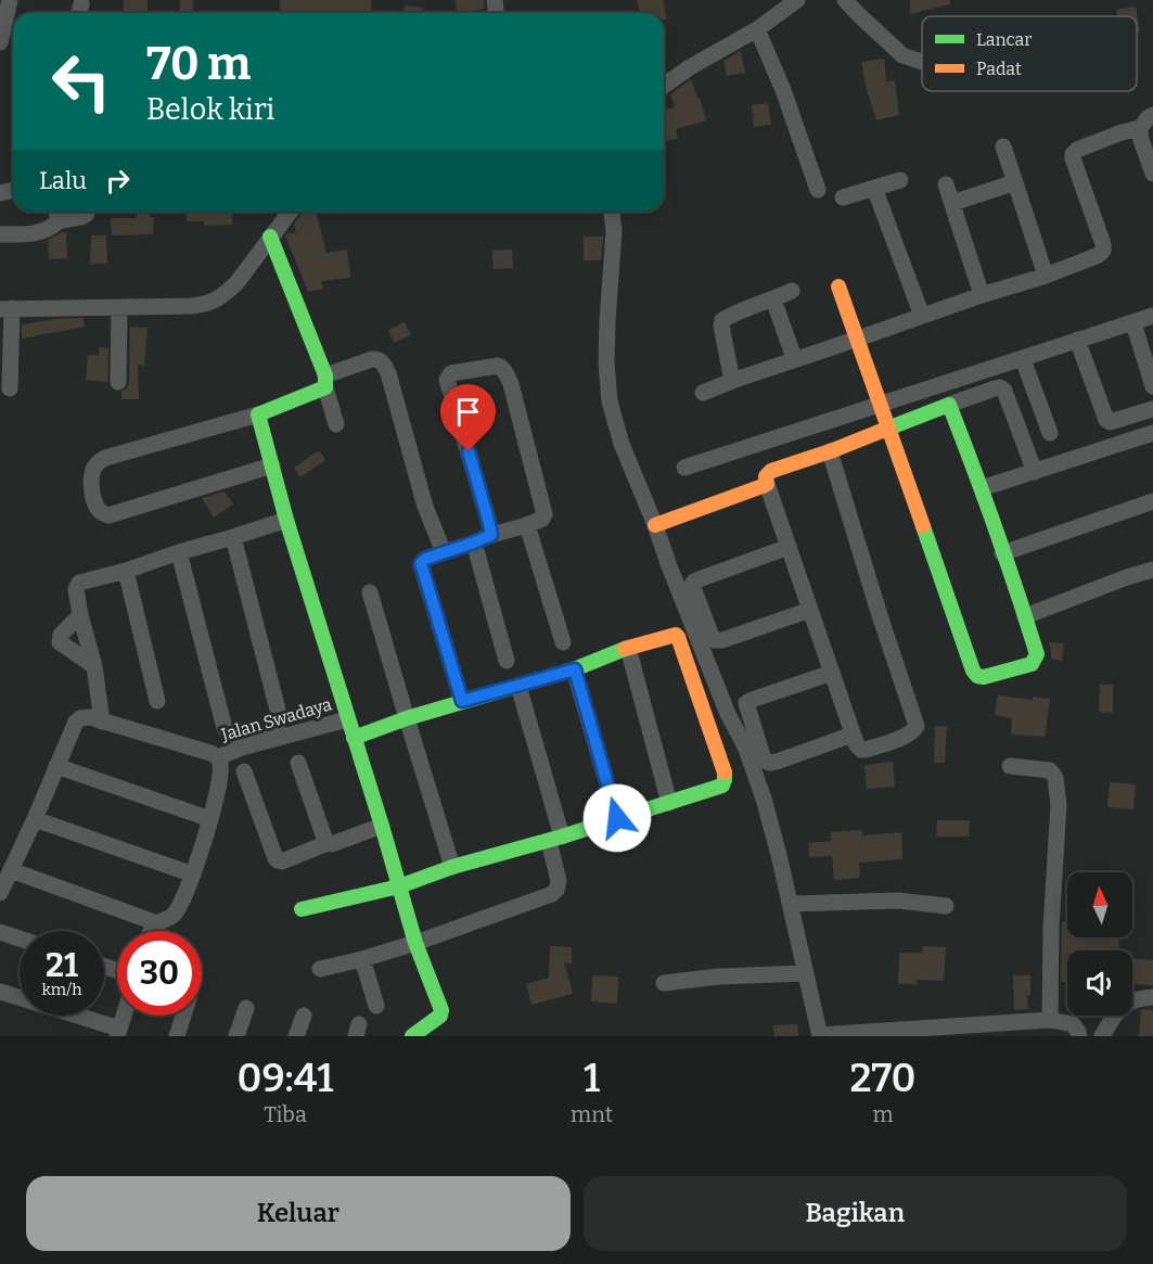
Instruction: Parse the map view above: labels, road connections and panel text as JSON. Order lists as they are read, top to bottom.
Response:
{
  "streets": {
    "street": ["Jalan Swadaya"]
  },
  "legend": ["Lancar", "Padat"],
  "north": "top",
  "page": {
    "turn": ["70 m", "Belok kiri"],
    "then": "Lalu",
    "speed": "21 km/h",
    "limit": "30",
    "eta": [
      "09:41",
      "Tiba",
      "1",
      "mnt",
      "270",
      "m"
    ],
    "buttons": ["Keluar", "Bagikan"]
  }
}
